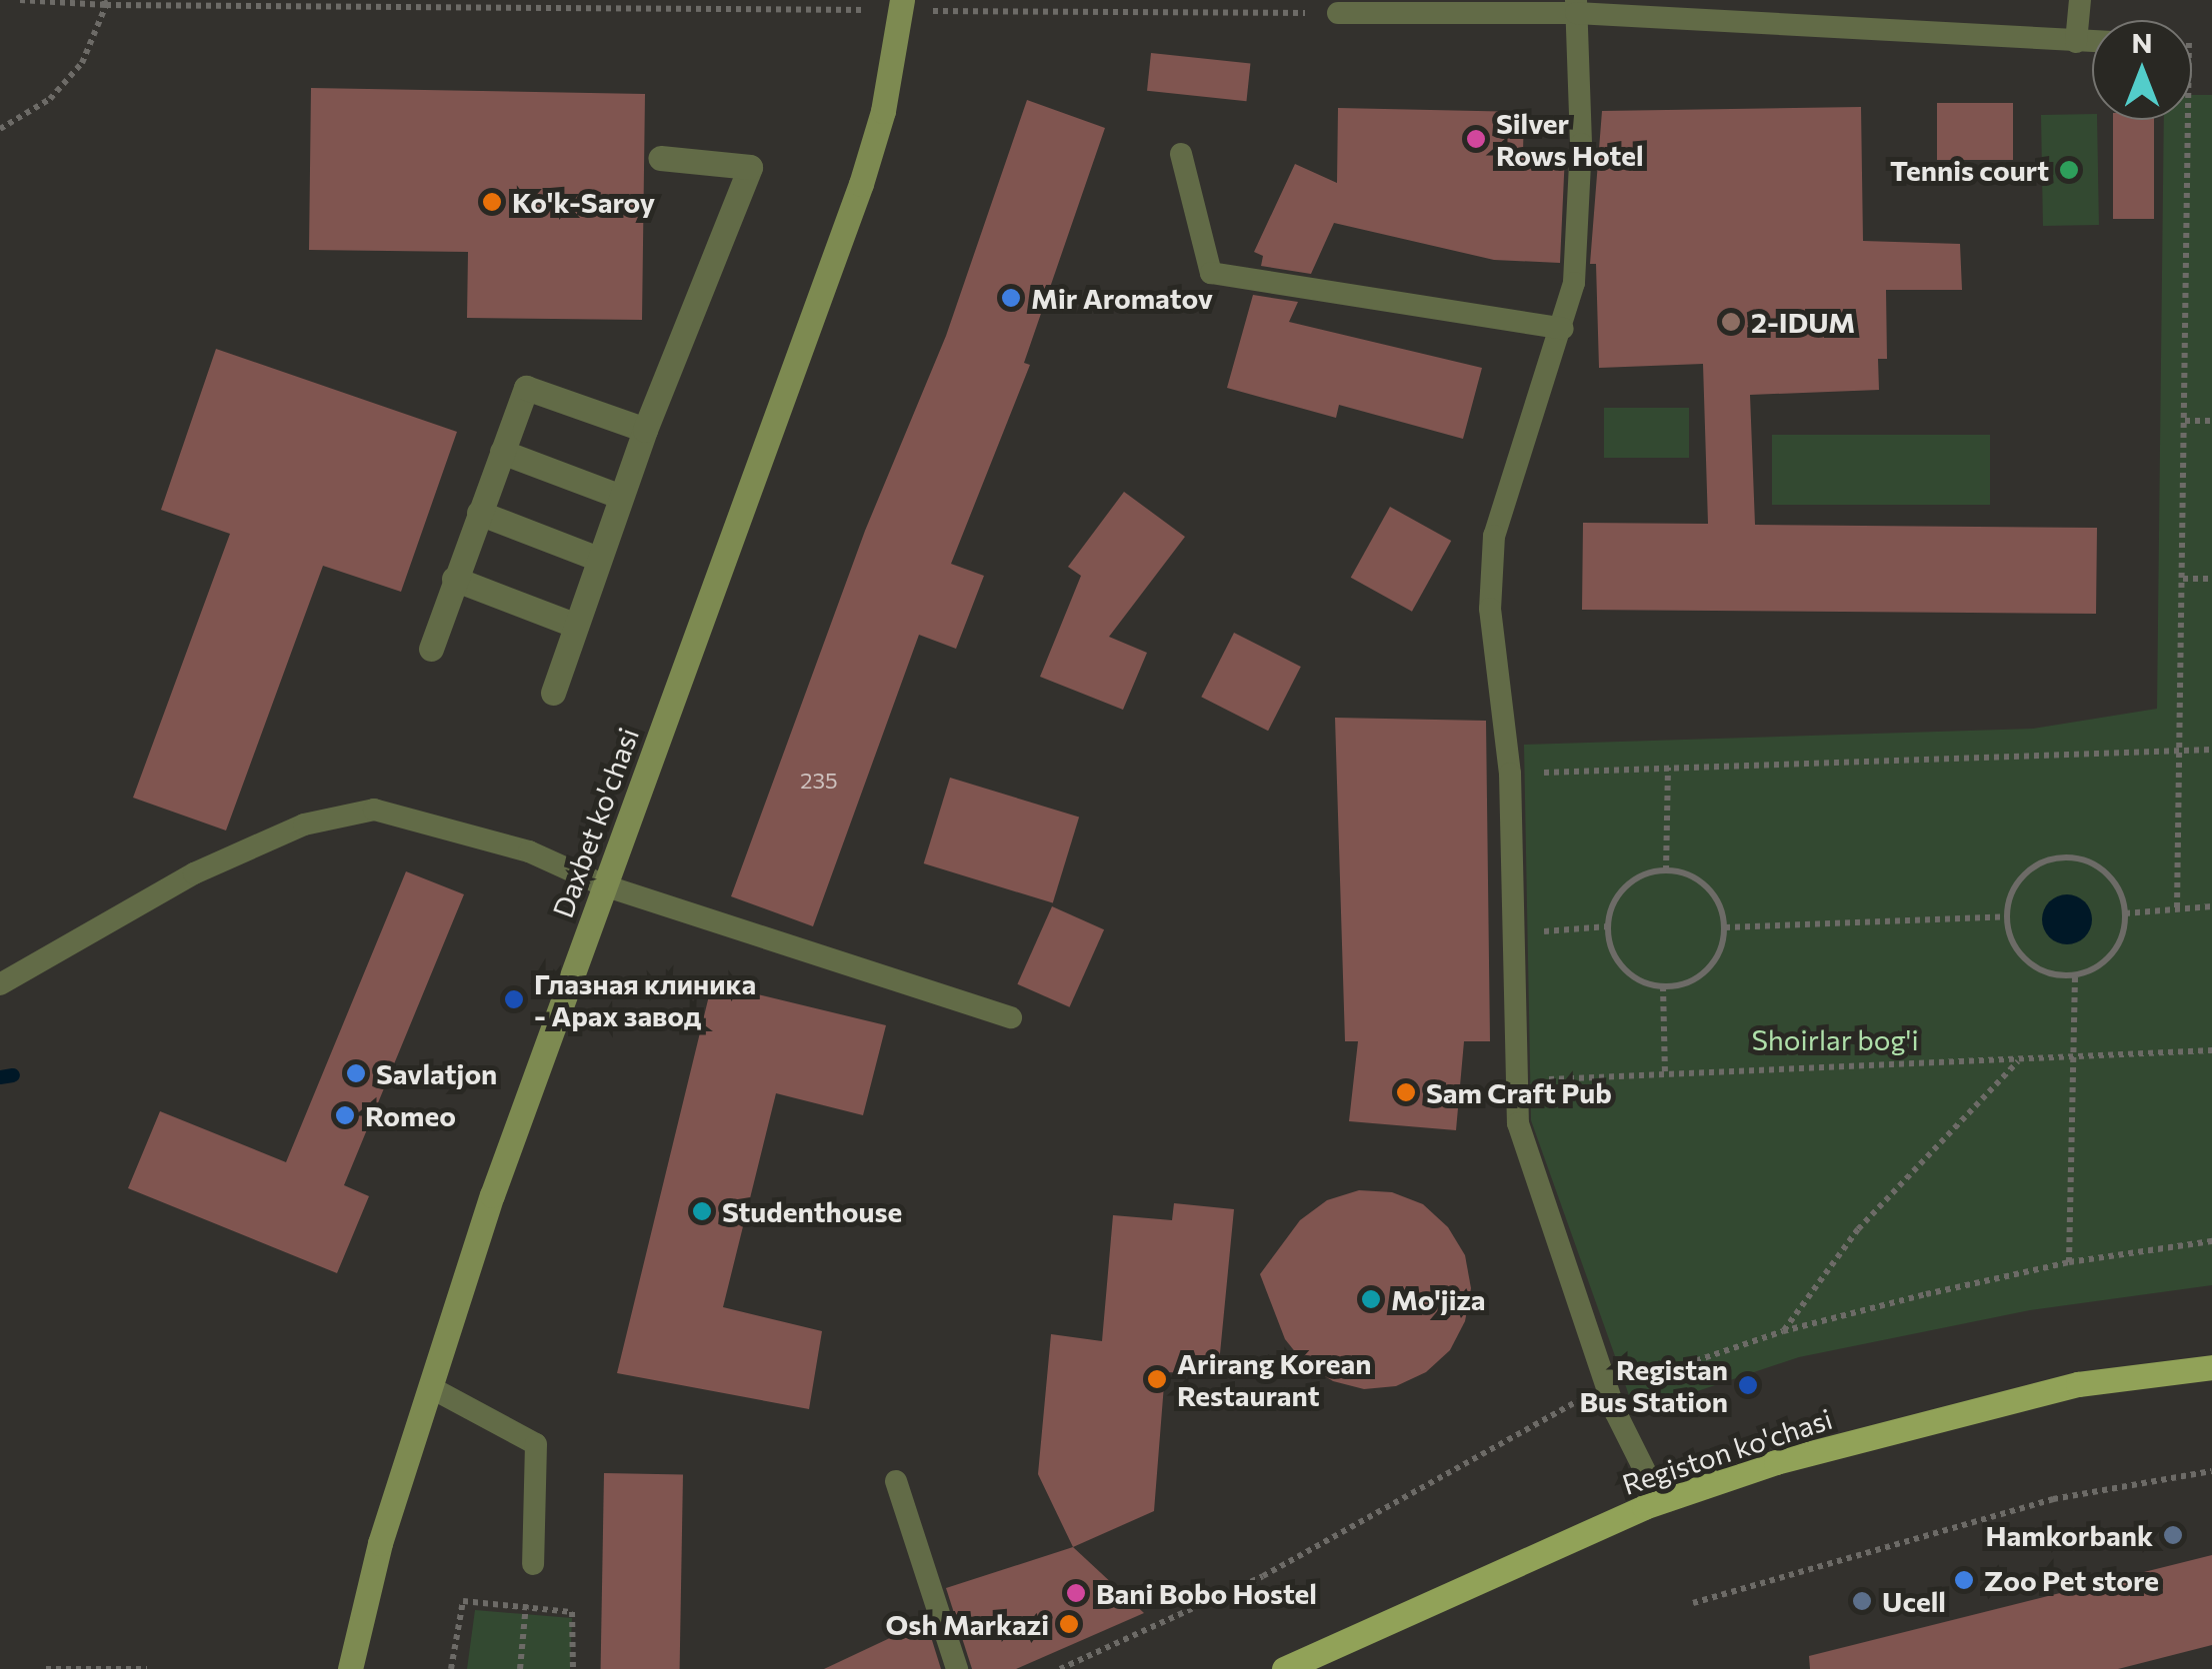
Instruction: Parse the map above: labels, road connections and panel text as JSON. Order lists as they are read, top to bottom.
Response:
{
  "streets": {
    "main road": ["Daxbet ko'chasi", "Registon ko'chasi"]
  },
  "parks": ["Shoirlar bog'i"],
  "places": [
    "Silver Rows Hotel",
    "Tennis court",
    "Ko'k-Saroy",
    "Mir Aromatov",
    "2-IDUM",
    "Глазная клиника - Арах завод",
    "Savlatjon",
    "Sam Craft Pub",
    "Romeo",
    "Studenthouse",
    "Mo'jiza",
    "Arirang Korean Restaurant",
    "Registan Bus Station",
    "Hamkorbank",
    "Zoo Pet store",
    "Bani Bobo Hostel",
    "Ucell",
    "Osh Markazi"
  ],
  "house_numbers": ["235"],
  "north": "top"
}
